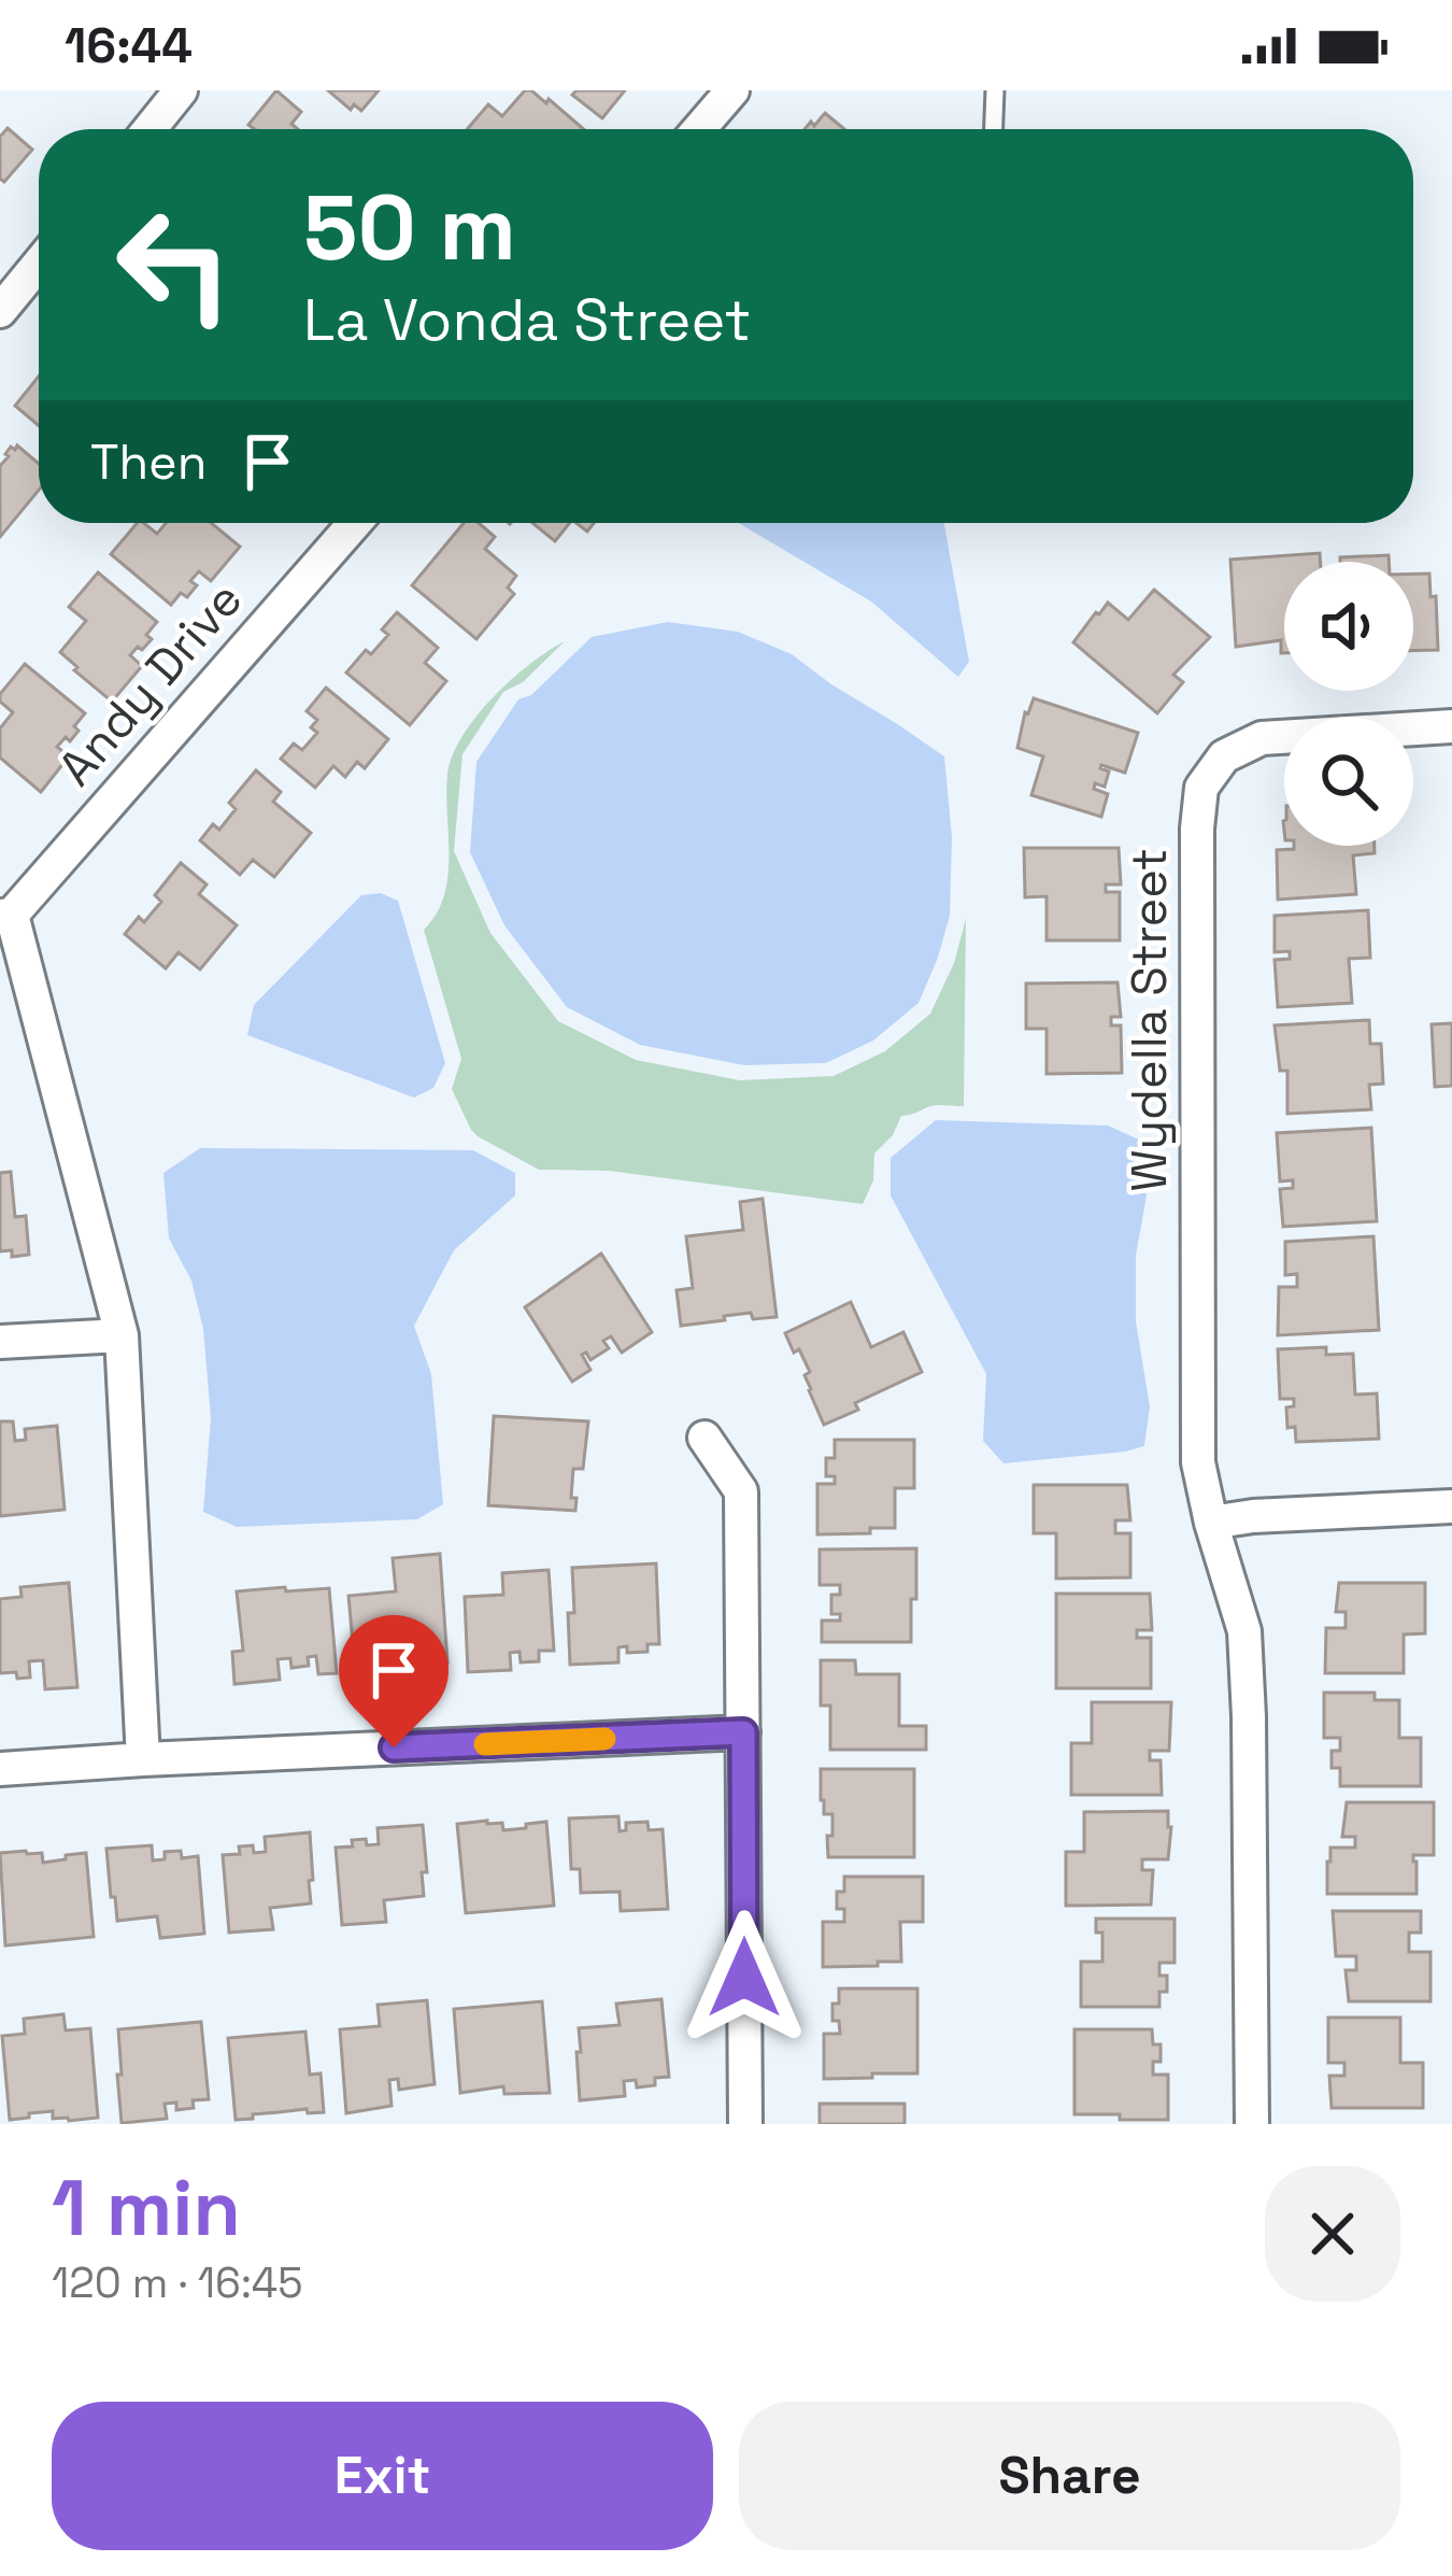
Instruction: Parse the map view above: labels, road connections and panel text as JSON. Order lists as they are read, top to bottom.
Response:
{
  "streets": {
    "street": ["Andy Drive", "Wydella Street"]
  },
  "page": {
    "status": "16:44",
    "turn": ["50 m", "La Vonda Street"],
    "then": "Then",
    "heading": ["1 min", "120 m · 16:45"],
    "buttons": ["Exit", "Share"]
  }
}
